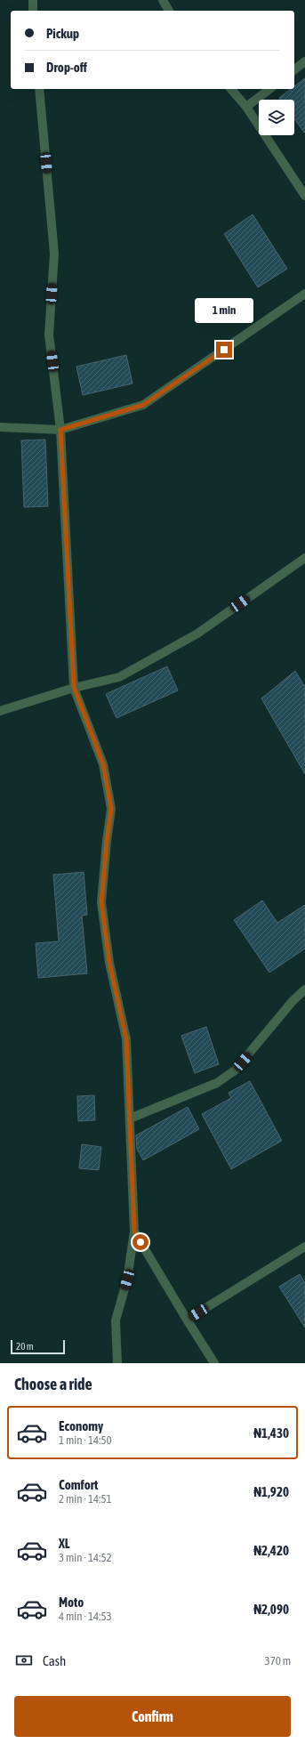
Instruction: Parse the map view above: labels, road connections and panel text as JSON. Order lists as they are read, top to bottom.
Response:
{
  "scale_bar": "20 m",
  "page": {
    "banner": ["Pickup", "Drop-off"],
    "bubble": "1 min",
    "scale": "20 m",
    "heading": "Choose a ride",
    "list": [
      {
        "name": "Economy",
        "note": "1 min · 14:50",
        "value": "₦1,430"
      },
      {
        "name": "Comfort",
        "note": "2 min · 14:51",
        "value": "₦1,920"
      },
      {
        "name": "XL",
        "note": "3 min · 14:52",
        "value": "₦2,420"
      },
      {
        "name": "Moto",
        "note": "4 min · 14:53",
        "value": "₦2,090"
      }
    ],
    "pay": ["Cash", "370 m"],
    "buttons": "Confirm"
  }
}
